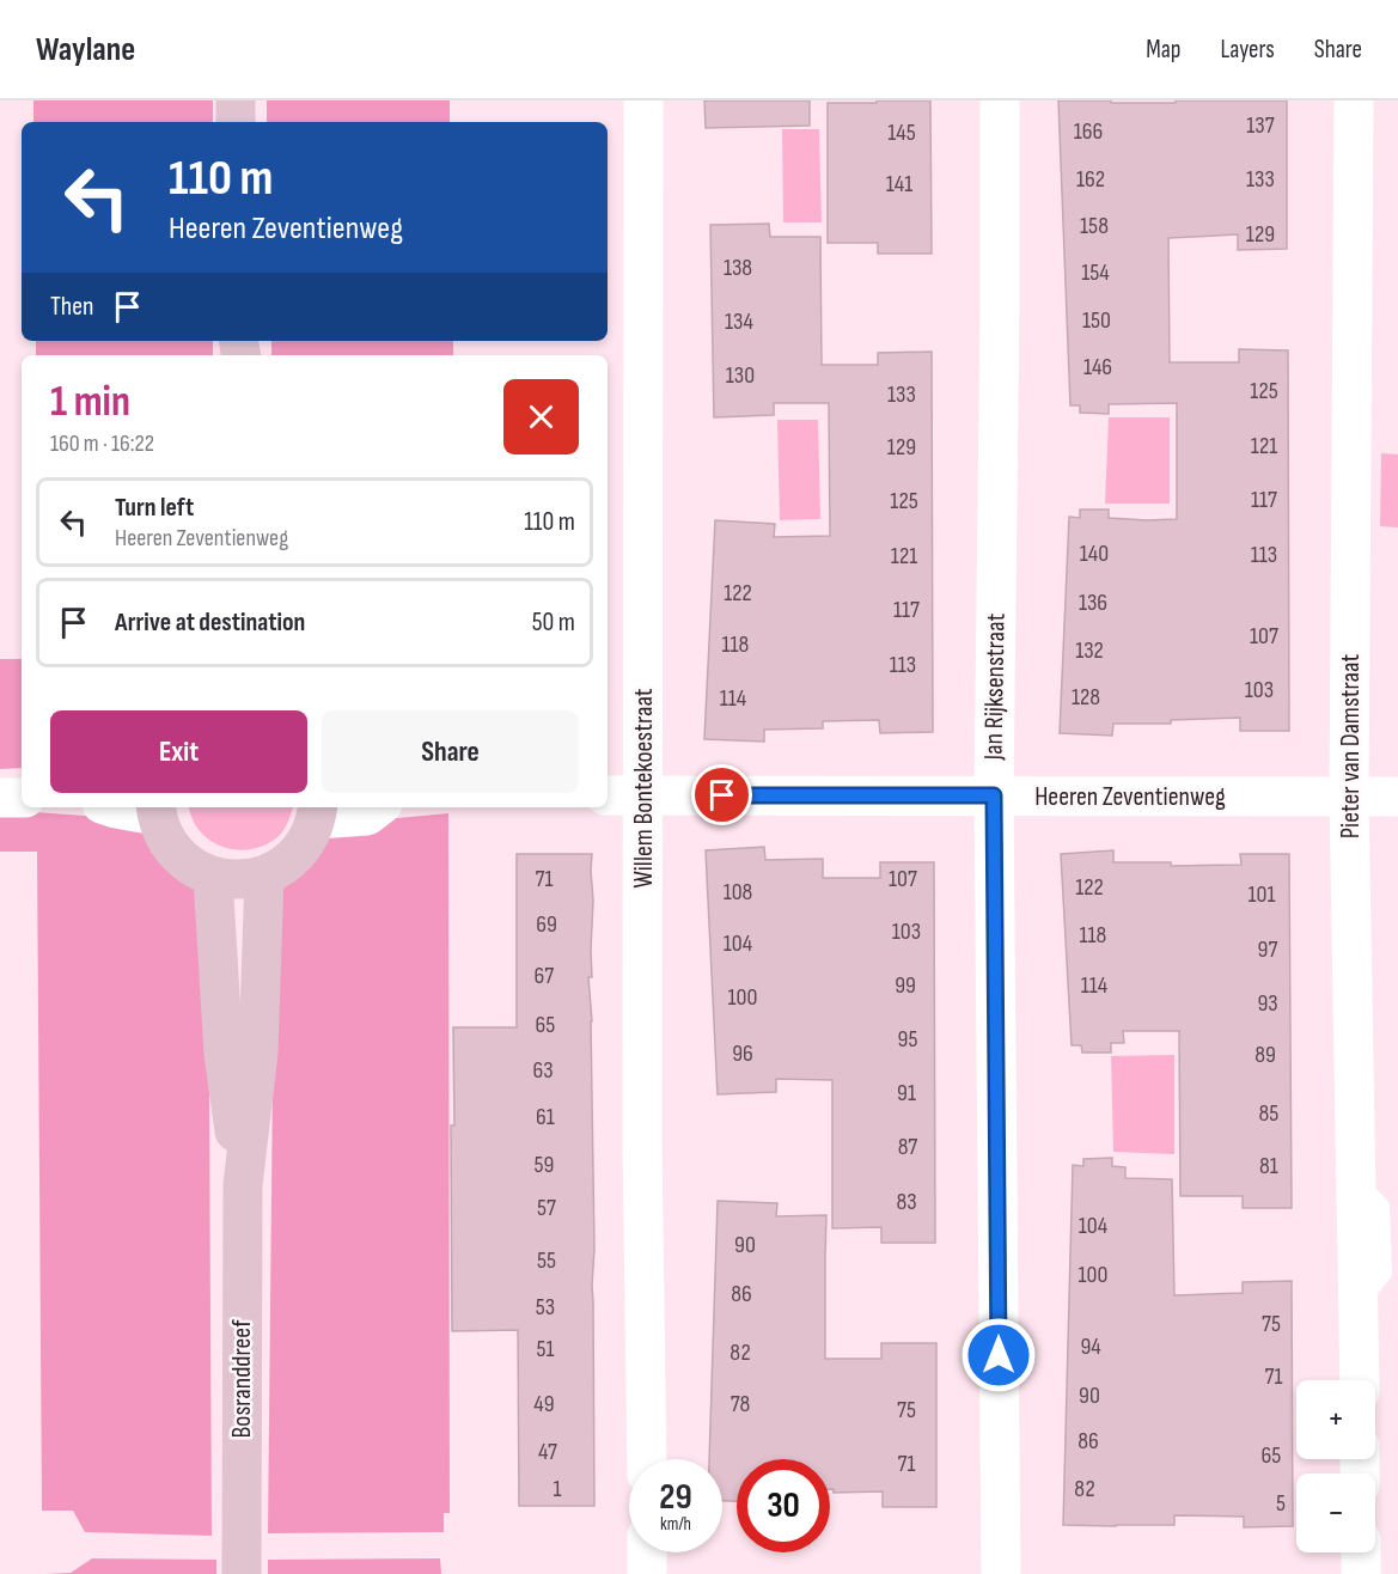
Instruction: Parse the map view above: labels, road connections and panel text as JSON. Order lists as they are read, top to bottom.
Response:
{
  "streets": {
    "main road": ["Bosranddreef"],
    "street": [
      "Jan Rijksenstraat",
      "Pieter van Damstraat",
      "Willem Bontekoestraat",
      "Heeren Zeventienweg"
    ]
  },
  "crossings": [
    ["Jan Rijksenstraat", "Heeren Zeventienweg"],
    ["Pieter van Damstraat", "Heeren Zeventienweg"],
    ["Willem Bontekoestraat", "Heeren Zeventienweg"]
  ],
  "house_numbers": [
    "137",
    "166",
    "145",
    "162",
    "133",
    "141",
    "158",
    "129",
    "138",
    "154",
    "150",
    "134",
    "146",
    "130",
    "125",
    "133",
    "121",
    "129",
    "117",
    "125",
    "140",
    "113",
    "121",
    "122",
    "136",
    "117",
    "107",
    "118",
    "132",
    "113",
    "103",
    "128",
    "114",
    "71",
    "107",
    "122",
    "108",
    "101",
    "69",
    "103",
    "118",
    "104",
    "97",
    "67",
    "99",
    "114",
    "100",
    "93",
    "65",
    "95",
    "96",
    "89",
    "63",
    "91",
    "85",
    "61",
    "87",
    "59",
    "81",
    "83",
    "57",
    "104",
    "90",
    "55",
    "100",
    "86",
    "53",
    "75",
    "94",
    "51",
    "82",
    "71",
    "90",
    "49",
    "78",
    "75",
    "86",
    "47",
    "65",
    "71",
    "1",
    "82",
    "5"
  ],
  "page": {
    "header": "Waylane",
    "nav": ["Map", "Layers", "Share"],
    "turn": ["110 m", "Heeren Zeventienweg"],
    "then": "Then",
    "heading": ["1 min", "160 m · 16:22"],
    "list": [
      {
        "name": "Turn left",
        "note": "Heeren Zeventienweg",
        "value": "110 m"
      },
      {
        "name": "Arrive at destination",
        "value": "50 m"
      }
    ],
    "buttons": ["Exit", "Share"],
    "map_buttons": ["+", "−"],
    "speed": "29 km/h",
    "limit": "30"
  }
}
